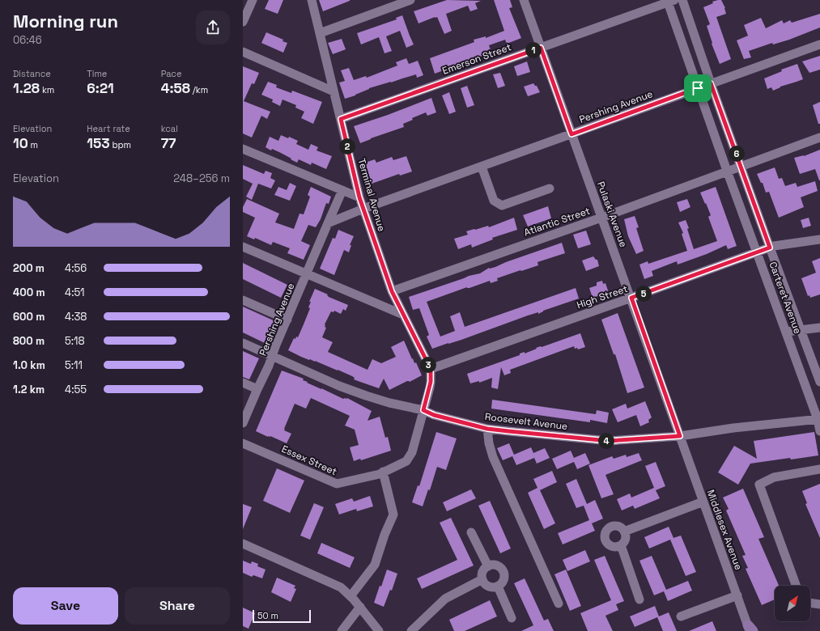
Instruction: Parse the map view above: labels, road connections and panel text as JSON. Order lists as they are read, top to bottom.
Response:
{
  "streets": {
    "street": [
      "Emerson Street",
      "Pershing Avenue",
      "Terminal Avenue",
      "Pulaski Avenue",
      "Atlantic Street",
      "High Street",
      "Carteret Avenue",
      "Roosevelt Avenue",
      "Essex Street",
      "Middlesex Avenue"
    ]
  },
  "crossings": [
    ["Emerson Street", "Terminal Avenue"],
    ["Emerson Street", "Pulaski Avenue"],
    ["Emerson Street", "Carteret Avenue"],
    ["Pershing Avenue", "Terminal Avenue"],
    ["Pershing Avenue", "Pulaski Avenue"],
    ["Pershing Avenue", "Carteret Avenue"],
    ["Pershing Avenue", "Roosevelt Avenue"],
    ["Terminal Avenue", "Atlantic Street"],
    ["Terminal Avenue", "High Street"],
    ["Terminal Avenue", "Essex Street"],
    ["Pulaski Avenue", "Atlantic Street"],
    ["Pulaski Avenue", "High Street"],
    ["Pulaski Avenue", "Roosevelt Avenue"],
    ["Pulaski Avenue", "Middlesex Avenue"],
    ["Atlantic Street", "Carteret Avenue"],
    ["High Street", "Carteret Avenue"],
    ["High Street", "Essex Street"],
    ["Carteret Avenue", "Roosevelt Avenue"],
    ["Roosevelt Avenue", "Essex Street"],
    ["Roosevelt Avenue", "Middlesex Avenue"]
  ],
  "scale_bar": "50 m",
  "north": "top right",
  "page": {
    "heading": ["Morning run", "06:46"],
    "pins": [
      "1",
      "2",
      "6",
      "5",
      "3",
      "4"
    ],
    "stats": [
      ["Distance", "1.28 km"],
      ["Time", "6:21"],
      ["Pace", "4:58 /km"],
      ["Elevation", "10 m"],
      ["Heart rate", "153 bpm"],
      ["kcal", "77"]
    ],
    "chart": ["Elevation", "248–256 m"],
    "list": [
      {
        "name": "200 m",
        "note": "4:56"
      },
      {
        "name": "400 m",
        "note": "4:51"
      },
      {
        "name": "600 m",
        "note": "4:38"
      },
      {
        "name": "800 m",
        "note": "5:18"
      },
      {
        "name": "1.0 km",
        "note": "5:11"
      },
      {
        "name": "1.2 km",
        "note": "4:55"
      }
    ],
    "buttons": ["Save", "Share"],
    "scale": "50 m"
  }
}
